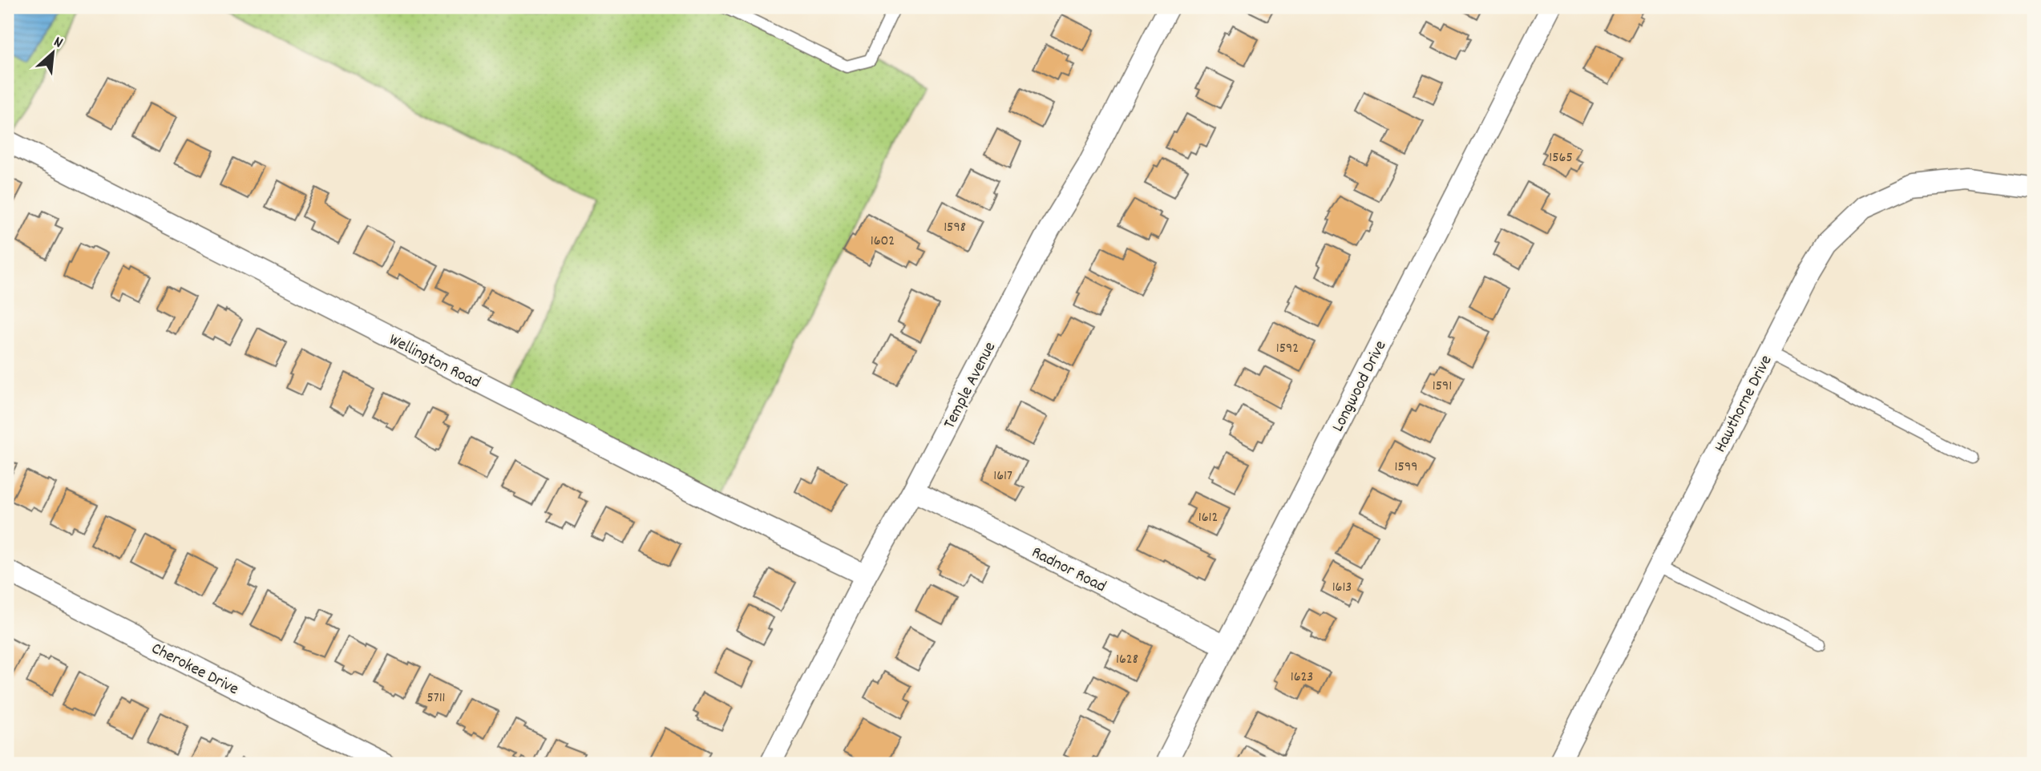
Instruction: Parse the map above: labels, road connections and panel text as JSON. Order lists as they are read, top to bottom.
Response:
{
  "streets": {
    "street": [
      "Wellington Road",
      "Temple Avenue",
      "Longwood Drive",
      "Hawthorne Drive",
      "Radnor Road",
      "Cherokee Drive"
    ]
  },
  "crossings": [
    ["Wellington Road", "Temple Avenue"],
    ["Temple Avenue", "Radnor Road"],
    ["Longwood Drive", "Radnor Road"]
  ],
  "house_numbers": [
    "1565",
    "1598",
    "1602",
    "1592",
    "1591",
    "1599",
    "1617",
    "1612",
    "1613",
    "1628",
    "1623",
    "5711"
  ],
  "north": "top right"
}
